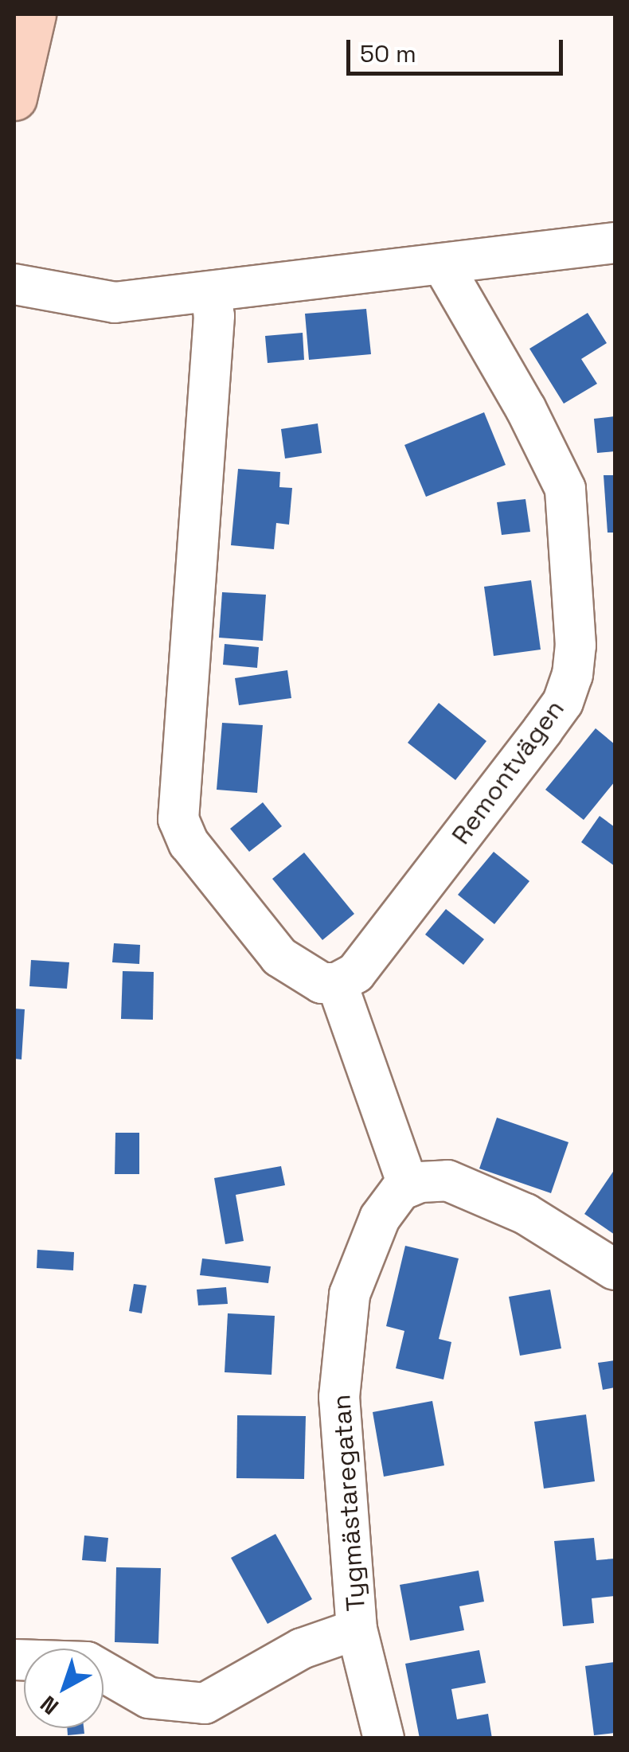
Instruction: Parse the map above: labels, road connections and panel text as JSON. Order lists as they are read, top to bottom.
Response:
{
  "streets": {
    "street": ["Remontvägen", "Tygmästaregatan"]
  },
  "scale_bar": "50 m",
  "north": "bottom left"
}
